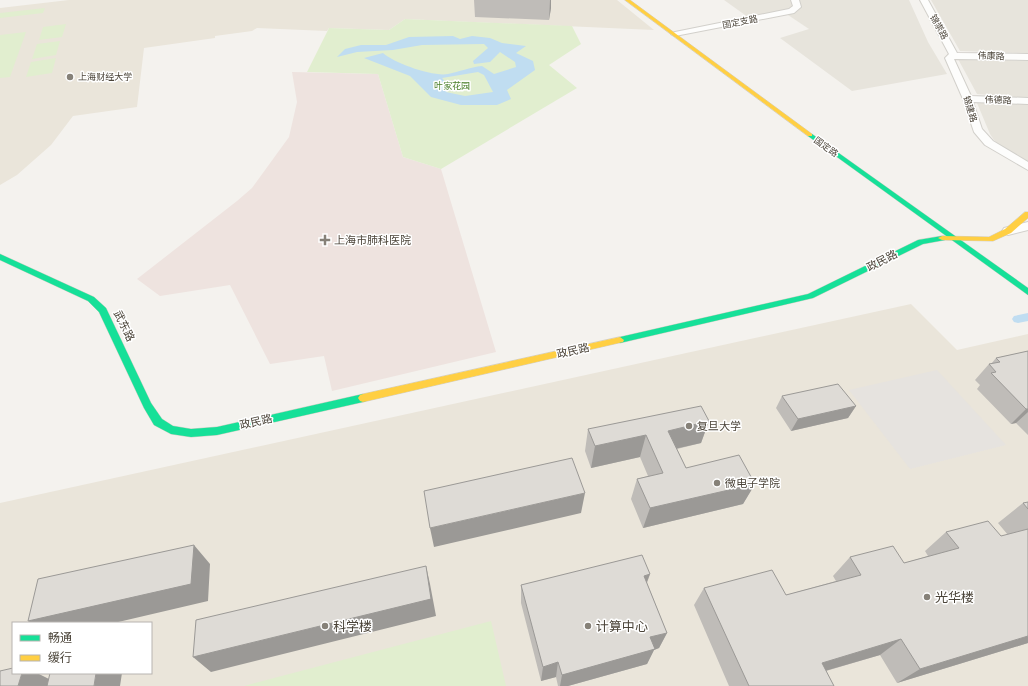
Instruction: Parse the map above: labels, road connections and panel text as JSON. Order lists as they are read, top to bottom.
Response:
{
  "streets": {
    "street": [
      "国定支路",
      "锦崇路",
      "伟康路",
      "伟德路",
      "锦建路",
      "国定路",
      "政民路",
      "武东路"
    ]
  },
  "crossings": [
    ["国定支路", "国定路"],
    ["锦崇路", "伟康路"],
    ["锦崇路", "锦建路"],
    ["伟康路", "锦建路"],
    ["伟德路", "锦建路"],
    ["国定路", "政民路"],
    ["政民路", "武东路"]
  ],
  "parks": ["叶家花园"],
  "places": {
    "other": [
      "上海财经大学",
      "复旦大学",
      "微电子学院",
      "光华楼",
      "科学楼",
      "计算中心"
    ],
    "health": ["上海市肺科医院"]
  },
  "legend": ["畅通", "缓行"]
}
